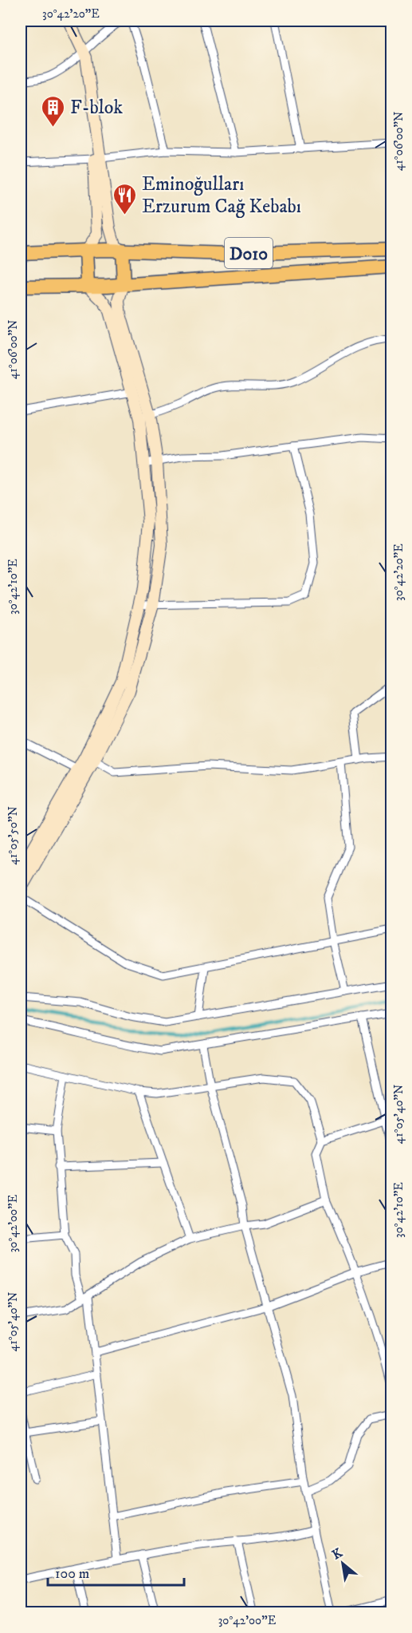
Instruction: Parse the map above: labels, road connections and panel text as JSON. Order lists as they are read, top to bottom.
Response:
{
  "streets": {
    "highway": ["D010"]
  },
  "places": {
    "building": ["F-blok"],
    "restaurant": ["Eminoğulları Erzurum Cağ Kebabı"]
  },
  "scale_bar": "100 m",
  "north": "top left",
  "coordinates": [
    "30°42'20\"E",
    "41°06'00\"N",
    "30°42'10\"E",
    "41°05'50\"N",
    "41°05'40\"N",
    "30°42'00\"E"
  ]
}
